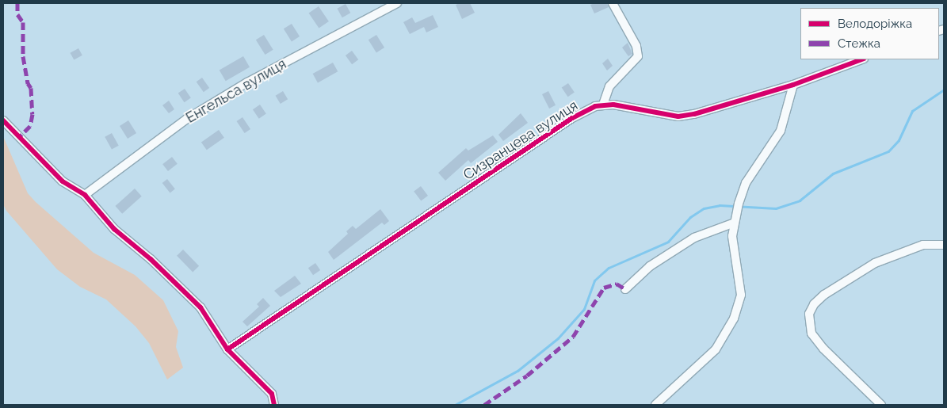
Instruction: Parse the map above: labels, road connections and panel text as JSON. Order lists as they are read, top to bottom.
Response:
{
  "streets": {
    "street": ["Енгельса вулиця", "Сизранцева вулиця"]
  },
  "legend": ["Велодоріжка", "Стежка"]
}
